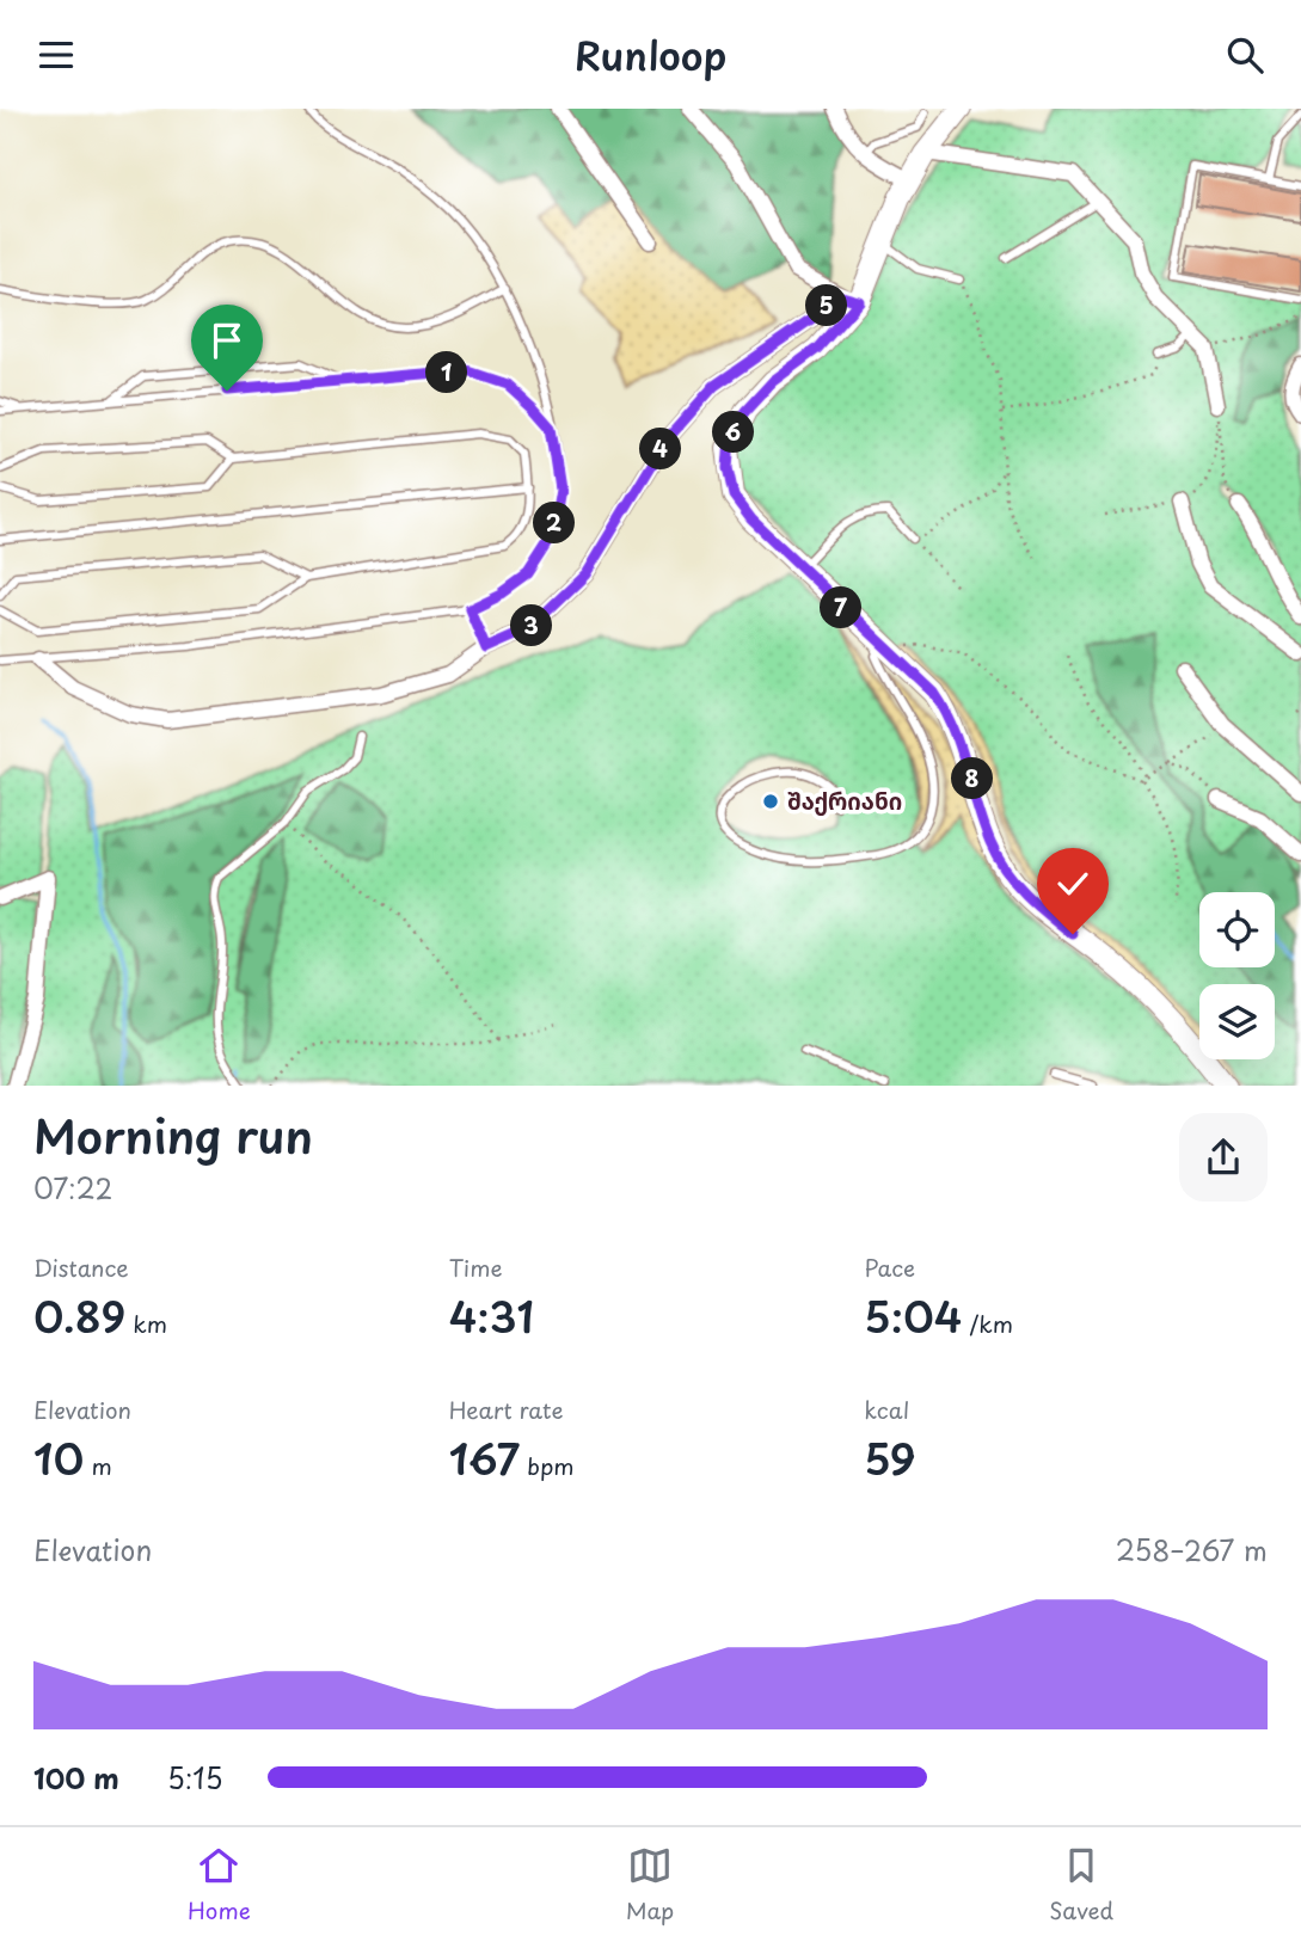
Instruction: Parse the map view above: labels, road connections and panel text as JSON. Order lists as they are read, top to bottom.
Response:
{
  "places": ["შაქრიანი"],
  "page": {
    "header": "Runloop",
    "pins": [
      "5",
      "1",
      "6",
      "4",
      "2",
      "7",
      "3",
      "8"
    ],
    "heading": ["Morning run", "07:22"],
    "stats": [
      ["Distance", "0.89 km"],
      ["Time", "4:31"],
      ["Pace", "5:04 /km"],
      ["Elevation", "10 m"],
      ["Heart rate", "167 bpm"],
      ["kcal", "59"]
    ],
    "chart": ["Elevation", "258–267 m"],
    "list": [
      {
        "name": "100 m",
        "note": "5:15"
      }
    ],
    "tabs": ["Home", "Map", "Saved"]
  }
}
